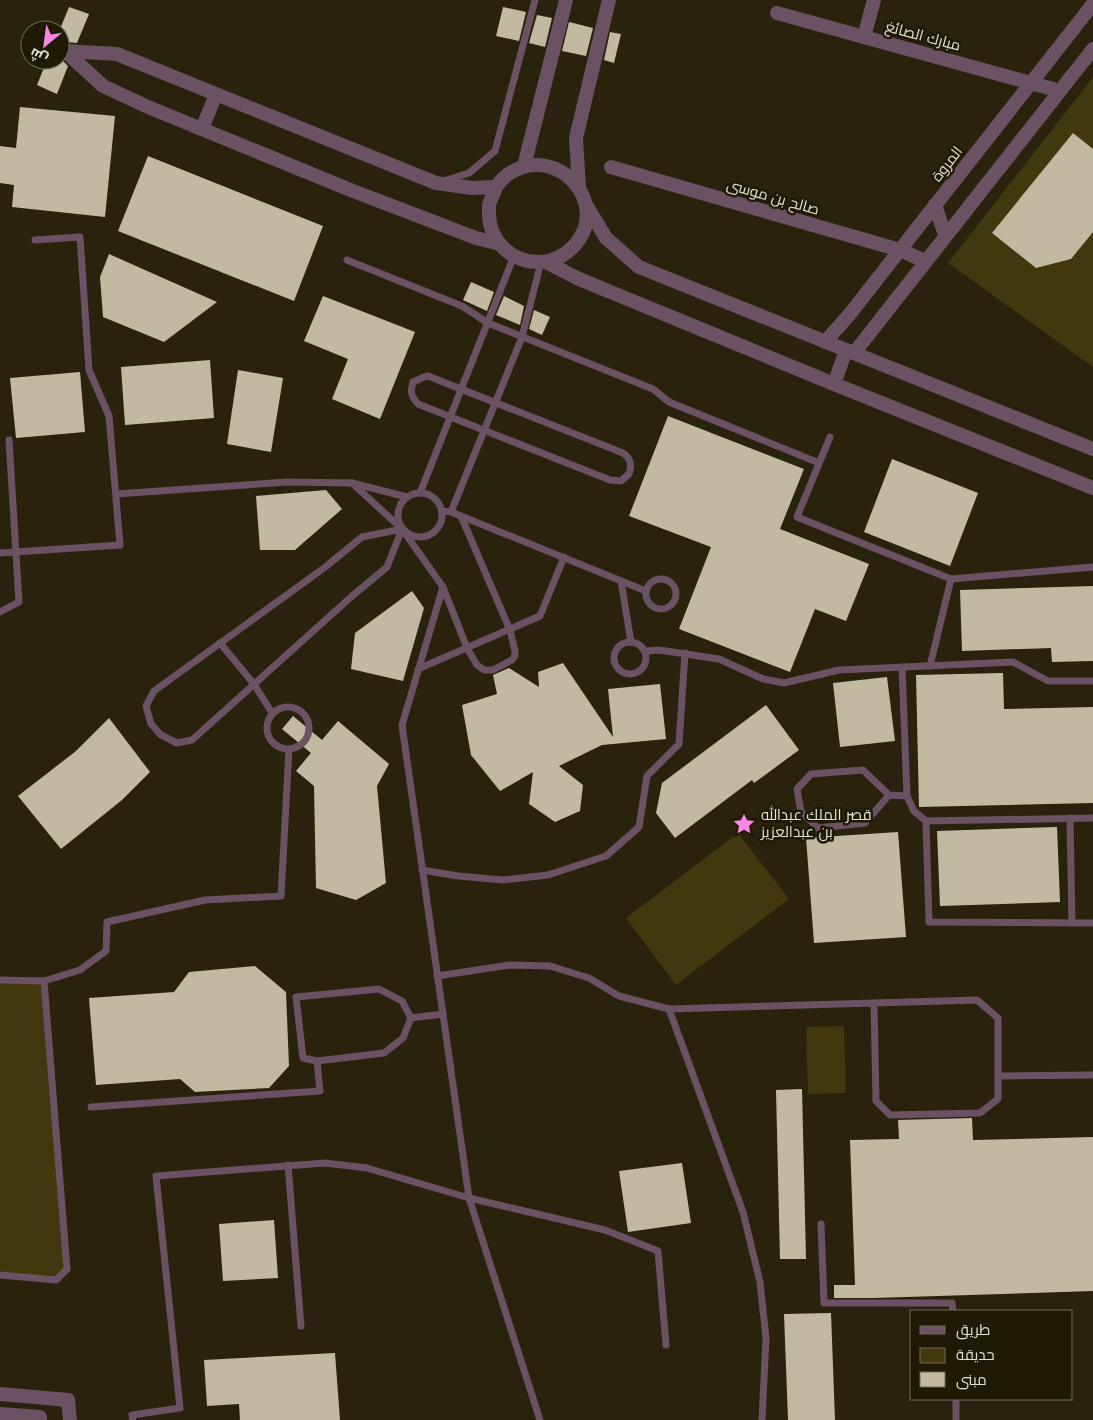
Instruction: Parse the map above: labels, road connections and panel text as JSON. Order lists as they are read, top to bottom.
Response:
{
  "streets": {
    "street": ["مبارك الصائغ", "المروة", "صالح بن موسى"]
  },
  "crossings": [
    ["مبارك الصائغ", "المروة"],
    ["المروة", "صالح بن موسى"]
  ],
  "places": {
    "place": ["قصر الملك عبدالله بن عبدالعزيز"]
  },
  "legend": ["طريق", "حديقة", "مبنى"],
  "north": "bottom left"
}
